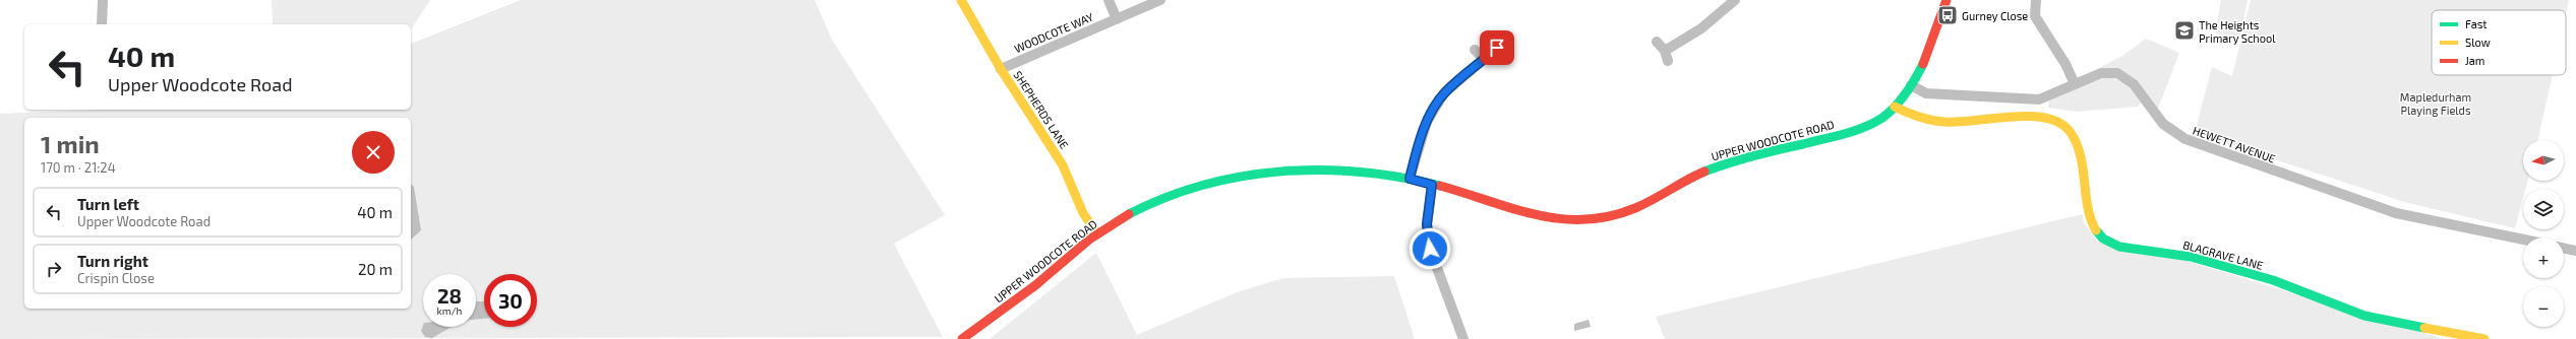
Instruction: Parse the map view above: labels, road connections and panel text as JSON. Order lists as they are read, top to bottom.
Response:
{
  "streets": {
    "main road": ["SHEPHERDS LANE", "UPPER WOODCOTE ROAD", "BLAGRAVE LANE"],
    "street": ["WOODCOTE WAY", "HEWETT AVENUE"]
  },
  "crossings": [
    ["WOODCOTE WAY", "SHEPHERDS LANE"],
    ["SHEPHERDS LANE", "UPPER WOODCOTE ROAD"],
    ["UPPER WOODCOTE ROAD", "HEWETT AVENUE"],
    ["UPPER WOODCOTE ROAD", "BLAGRAVE LANE"]
  ],
  "parks": ["Mapledurham Playing Fields"],
  "places": {
    "bus stop": ["Gurney Close"],
    "school or university": ["The Heights Primary School"]
  },
  "legend": ["Fast", "Slow", "Jam"],
  "north": "left",
  "page": {
    "turn": ["40 m", "Upper Woodcote Road"],
    "heading": ["1 min", "170 m · 21:24"],
    "map_buttons": ["+", "−"],
    "list": [
      {
        "name": "Turn left",
        "note": "Upper Woodcote Road",
        "value": "40 m"
      },
      {
        "name": "Turn right",
        "note": "Crispin Close",
        "value": "20 m"
      }
    ],
    "speed": "28 km/h",
    "limit": "30"
  }
}
